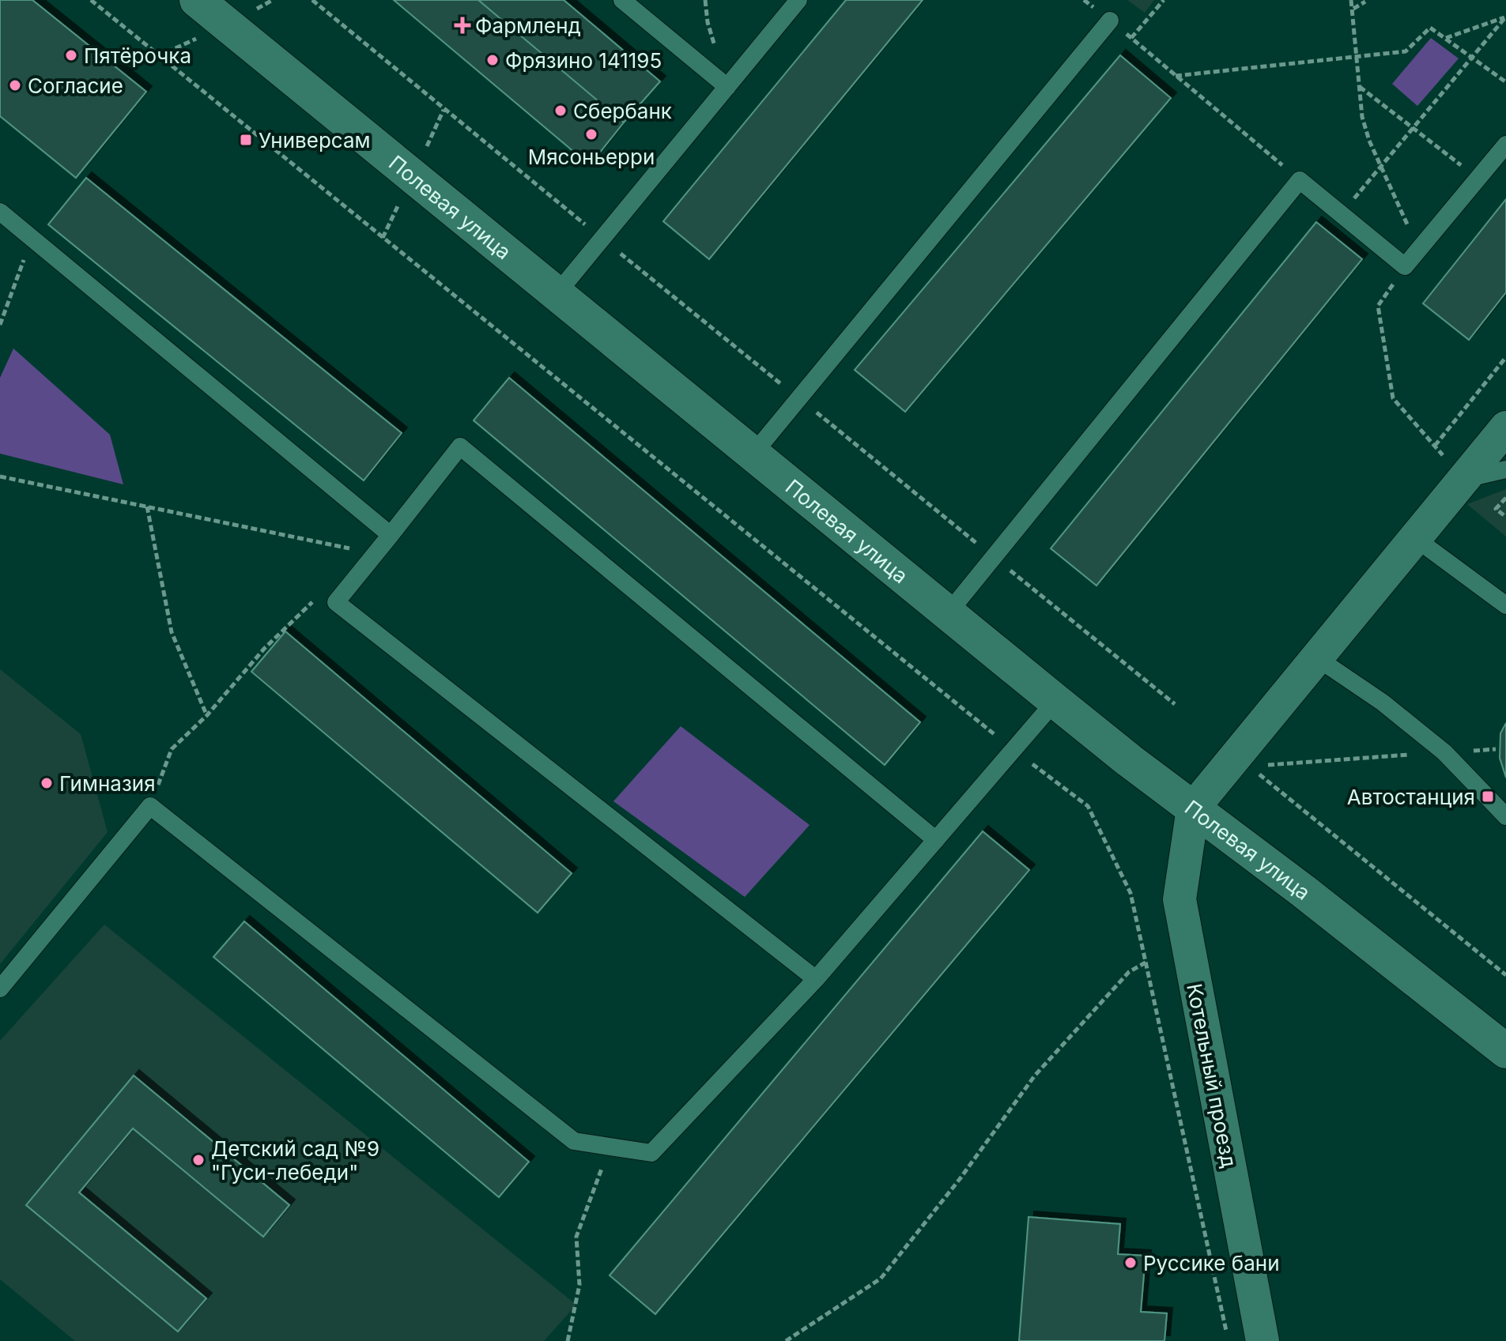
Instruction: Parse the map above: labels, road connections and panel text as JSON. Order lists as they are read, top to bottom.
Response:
{
  "streets": {
    "street": ["Полевая улица", "Котельный проезд"]
  },
  "crossings": [
    ["Полевая улица", "Котельный проезд"]
  ],
  "places": {
    "health": ["Фармленд"],
    "other": [
      "Пятёрочка",
      "Фрязино 141195",
      "Согласие",
      "Сбербанк",
      "Мясоньерри",
      "Гимназия",
      "Детский сад №9 \"Гуси-лебеди\"",
      "Руссике бани"
    ],
    "transit": ["Универсам", "Автостанция"]
  }
}
